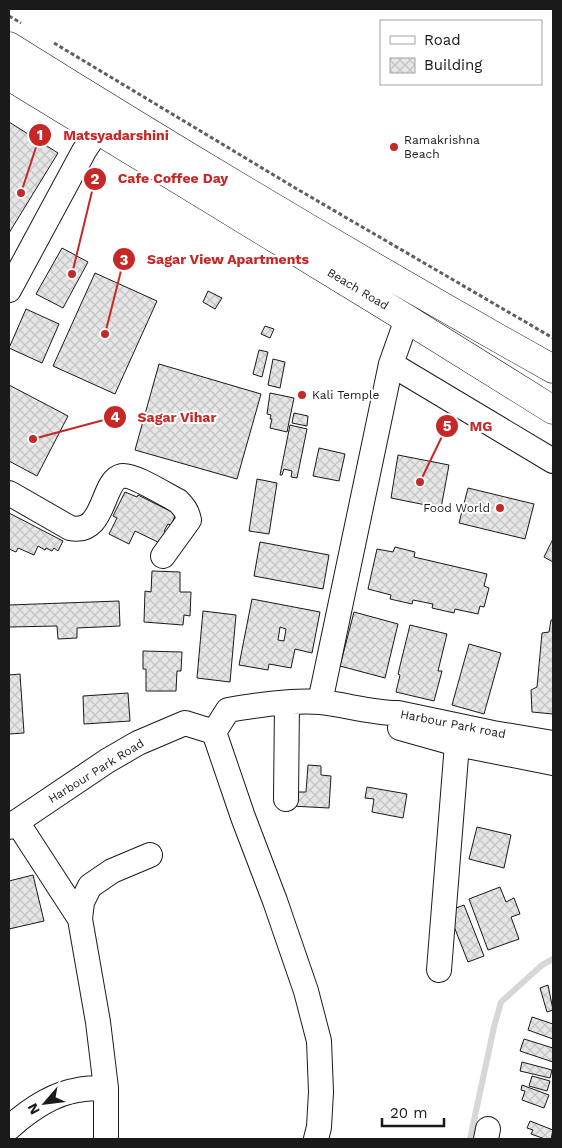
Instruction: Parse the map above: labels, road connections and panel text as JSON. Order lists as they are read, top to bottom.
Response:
{
  "streets": {
    "main road": ["Beach Road"],
    "street": ["Harbour Park road", "Harbour Park Road"]
  },
  "crossings": [
    ["Harbour Park road", "Harbour Park Road"]
  ],
  "places": [
    "Ramakrishna Beach",
    "Matsyadarshini",
    "Cafe Coffee Day",
    "Sagar View Apartments",
    "Kali Temple",
    "Sagar Vihar",
    "MG",
    "Food World"
  ],
  "legend": ["Road", "Building"],
  "scale_bar": "20 m",
  "north": "bottom left"
}
